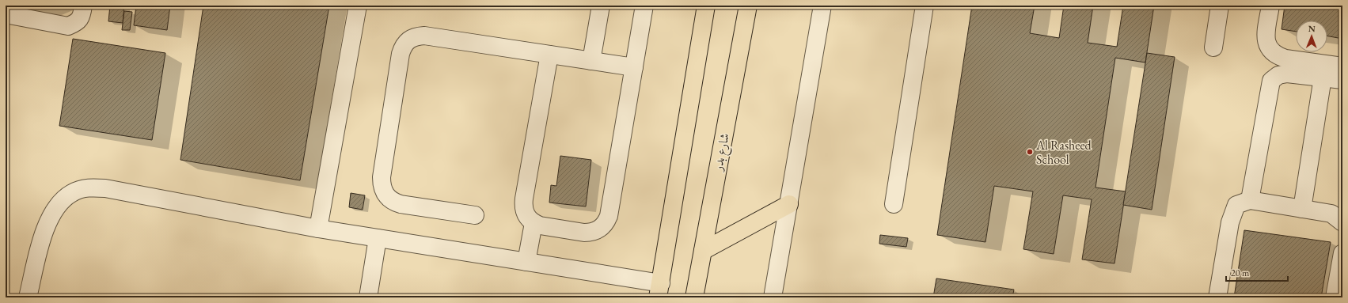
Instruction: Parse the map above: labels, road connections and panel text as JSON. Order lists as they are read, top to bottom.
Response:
{
  "streets": {
    "main road": ["شارع بدر"]
  },
  "places": ["Al Rasheed School"],
  "scale_bar": "20 m",
  "north": "top"
}
